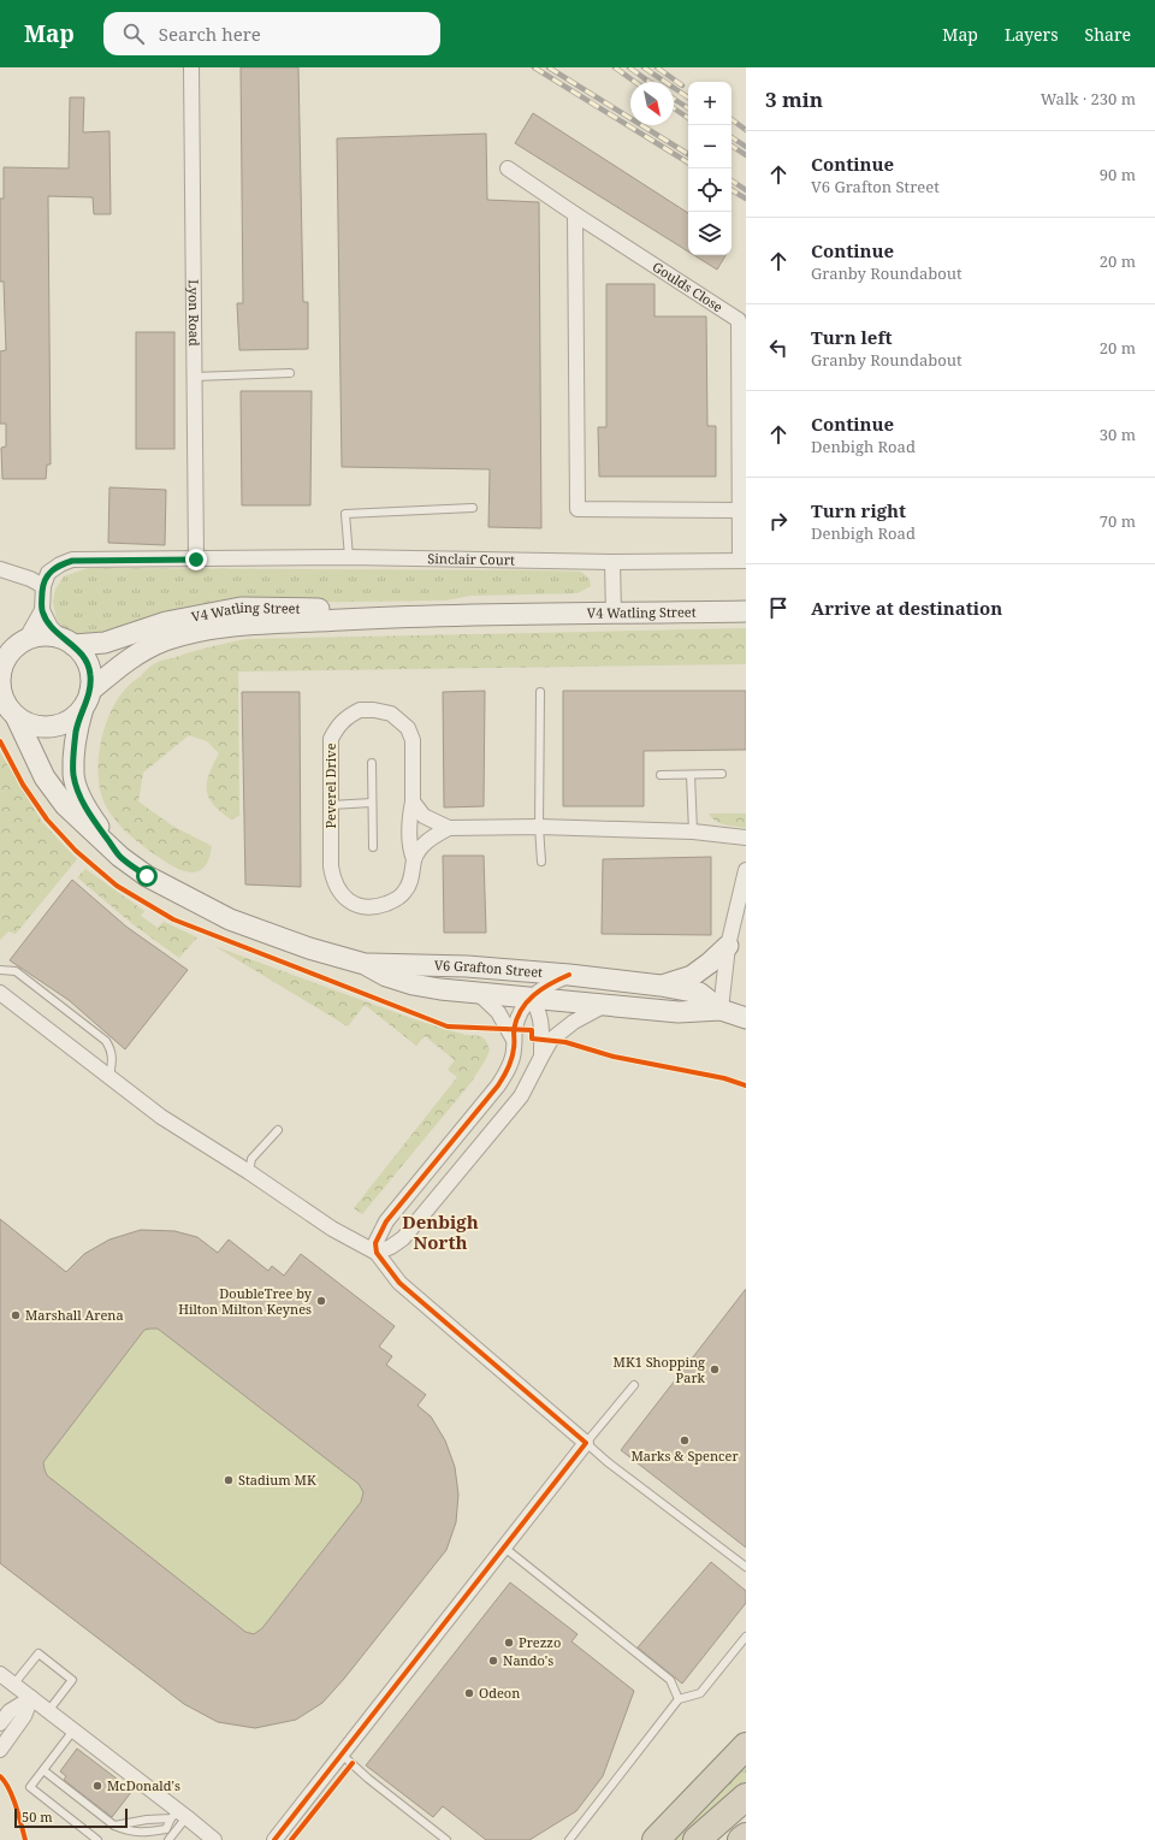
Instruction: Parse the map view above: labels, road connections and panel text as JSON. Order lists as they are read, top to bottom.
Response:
{
  "streets": {
    "street": [
      "Goulds Close",
      "Lyon Road",
      "Sinclair Court",
      "V4 Watling Street",
      "Peverel Drive",
      "V6 Grafton Street"
    ]
  },
  "crossings": [
    ["Goulds Close", "Sinclair Court"],
    ["Lyon Road", "Sinclair Court"],
    ["V4 Watling Street", "V6 Grafton Street"]
  ],
  "districts": ["Denbigh North"],
  "places": [
    "DoubleTree by Hilton Milton Keynes",
    "Marshall Arena",
    "MK1 Shopping Park",
    "Marks & Spencer",
    "Stadium MK",
    "Prezzo",
    "Nando's",
    "Odeon",
    "McDonald's"
  ],
  "scale_bar": "50 m",
  "north": "bottom right",
  "page": {
    "header": "Map",
    "search": "Search here",
    "nav": ["Map", "Layers", "Share"],
    "heading": ["3 min", "Walk · 230 m"],
    "map_buttons": ["+", "−"],
    "list": [
      ["Continue", "V6 Grafton Street", "90 m"],
      ["Continue", "Granby Roundabout", "20 m"],
      ["Turn left", "Granby Roundabout", "20 m"],
      ["Continue", "Denbigh Road", "30 m"],
      ["Turn right", "Denbigh Road", "70 m"],
      "Arrive at destination"
    ],
    "scale": "50 m"
  }
}
